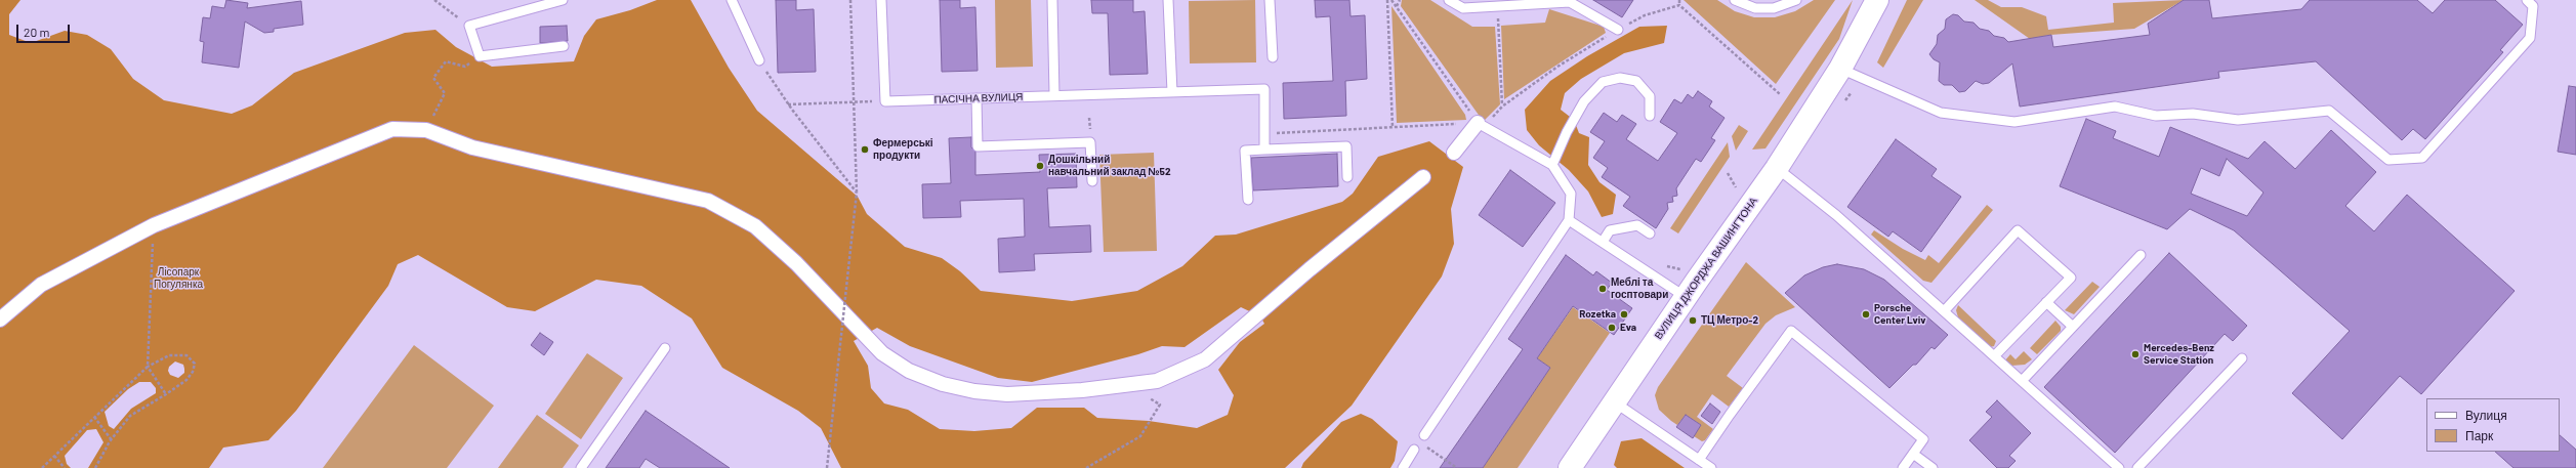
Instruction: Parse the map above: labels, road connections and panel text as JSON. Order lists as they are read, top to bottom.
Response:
{
  "streets": {
    "main road": ["ВУЛИЦЯ ДЖОРДЖА ВАШИНГТОНА"],
    "lane": ["ПАСІЧНА ВУЛИЦЯ"]
  },
  "parks": ["Лісопарк Погулянка"],
  "places": [
    "Фермерські продукти",
    "Дошкільний навчальний заклад №52",
    "Меблі та госптовари",
    "Rozetka",
    "Porsche Center Lviv",
    "ТЦ Метро-2",
    "Eva",
    "Mercedes-Benz Service Station"
  ],
  "legend": ["Вулиця", "Парк"],
  "scale_bar": "20 m"
}
